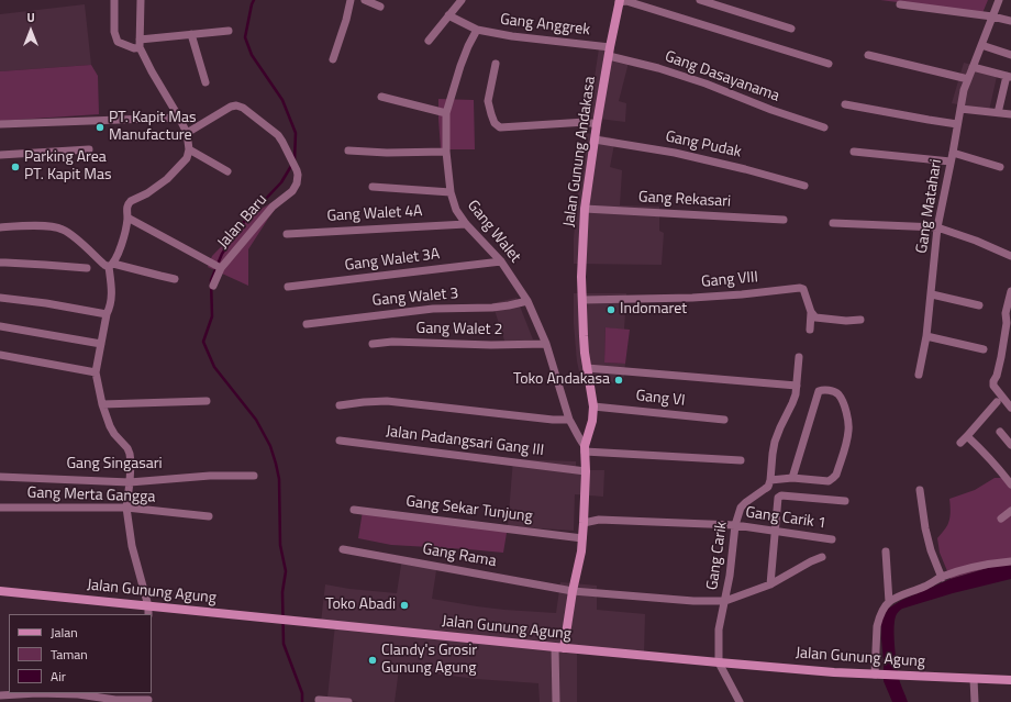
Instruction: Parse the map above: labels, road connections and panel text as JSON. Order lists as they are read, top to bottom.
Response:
{
  "streets": {
    "main road": ["Jalan Gunung Andakasa", "Jalan Gunung Agung"],
    "street": [
      "Gang Anggrek",
      "Gang Dasayanama",
      "Gang Pudak",
      "Gang Rekasari",
      "Gang Matahari",
      "Gang Walet 4A",
      "Jalan Baru",
      "Gang Walet",
      "Gang Walet 3A",
      "Gang VIII",
      "Gang Walet 3",
      "Gang Walet 2",
      "Gang VI",
      "Jalan Padangsari Gang III",
      "Gang Singasari",
      "Gang Merta Gangga",
      "Gang Sekar Tunjung",
      "Gang Carik 1",
      "Gang Rama",
      "Gang Carik"
    ]
  },
  "crossings": [
    ["Gang Anggrek", "Gang Dasayanama"],
    ["Gang Anggrek", "Jalan Gunung Andakasa"],
    ["Gang Anggrek", "Gang Walet"],
    ["Gang Dasayanama", "Jalan Gunung Andakasa"],
    ["Gang Pudak", "Jalan Gunung Andakasa"],
    ["Jalan Gunung Andakasa", "Gang Rekasari"],
    ["Jalan Gunung Andakasa", "Gang Walet"],
    ["Jalan Gunung Andakasa", "Gang VIII"],
    ["Jalan Gunung Andakasa", "Gang VI"],
    ["Jalan Gunung Andakasa", "Jalan Padangsari Gang III"],
    ["Jalan Gunung Andakasa", "Gang Sekar Tunjung"],
    ["Jalan Gunung Andakasa", "Gang Carik 1"],
    ["Jalan Gunung Andakasa", "Gang Rama"],
    ["Jalan Gunung Andakasa", "Jalan Gunung Agung"],
    ["Gang Walet 4A", "Gang Walet"],
    ["Gang Walet", "Gang Walet 3A"],
    ["Gang Walet", "Gang Walet 3"],
    ["Gang Walet", "Gang Walet 2"],
    ["Gang Carik 1", "Gang Carik"],
    ["Gang Carik", "Jalan Gunung Agung"]
  ],
  "places": [
    "PT. Kapit Mas Manufacture",
    "Parking Area PT. Kapit Mas",
    "Indomaret",
    "Toko Andakasa",
    "Toko Abadi",
    "Clandy's Grosir Gunung Agung"
  ],
  "legend": ["Jalan", "Taman", "Air"],
  "north": "top"
}
